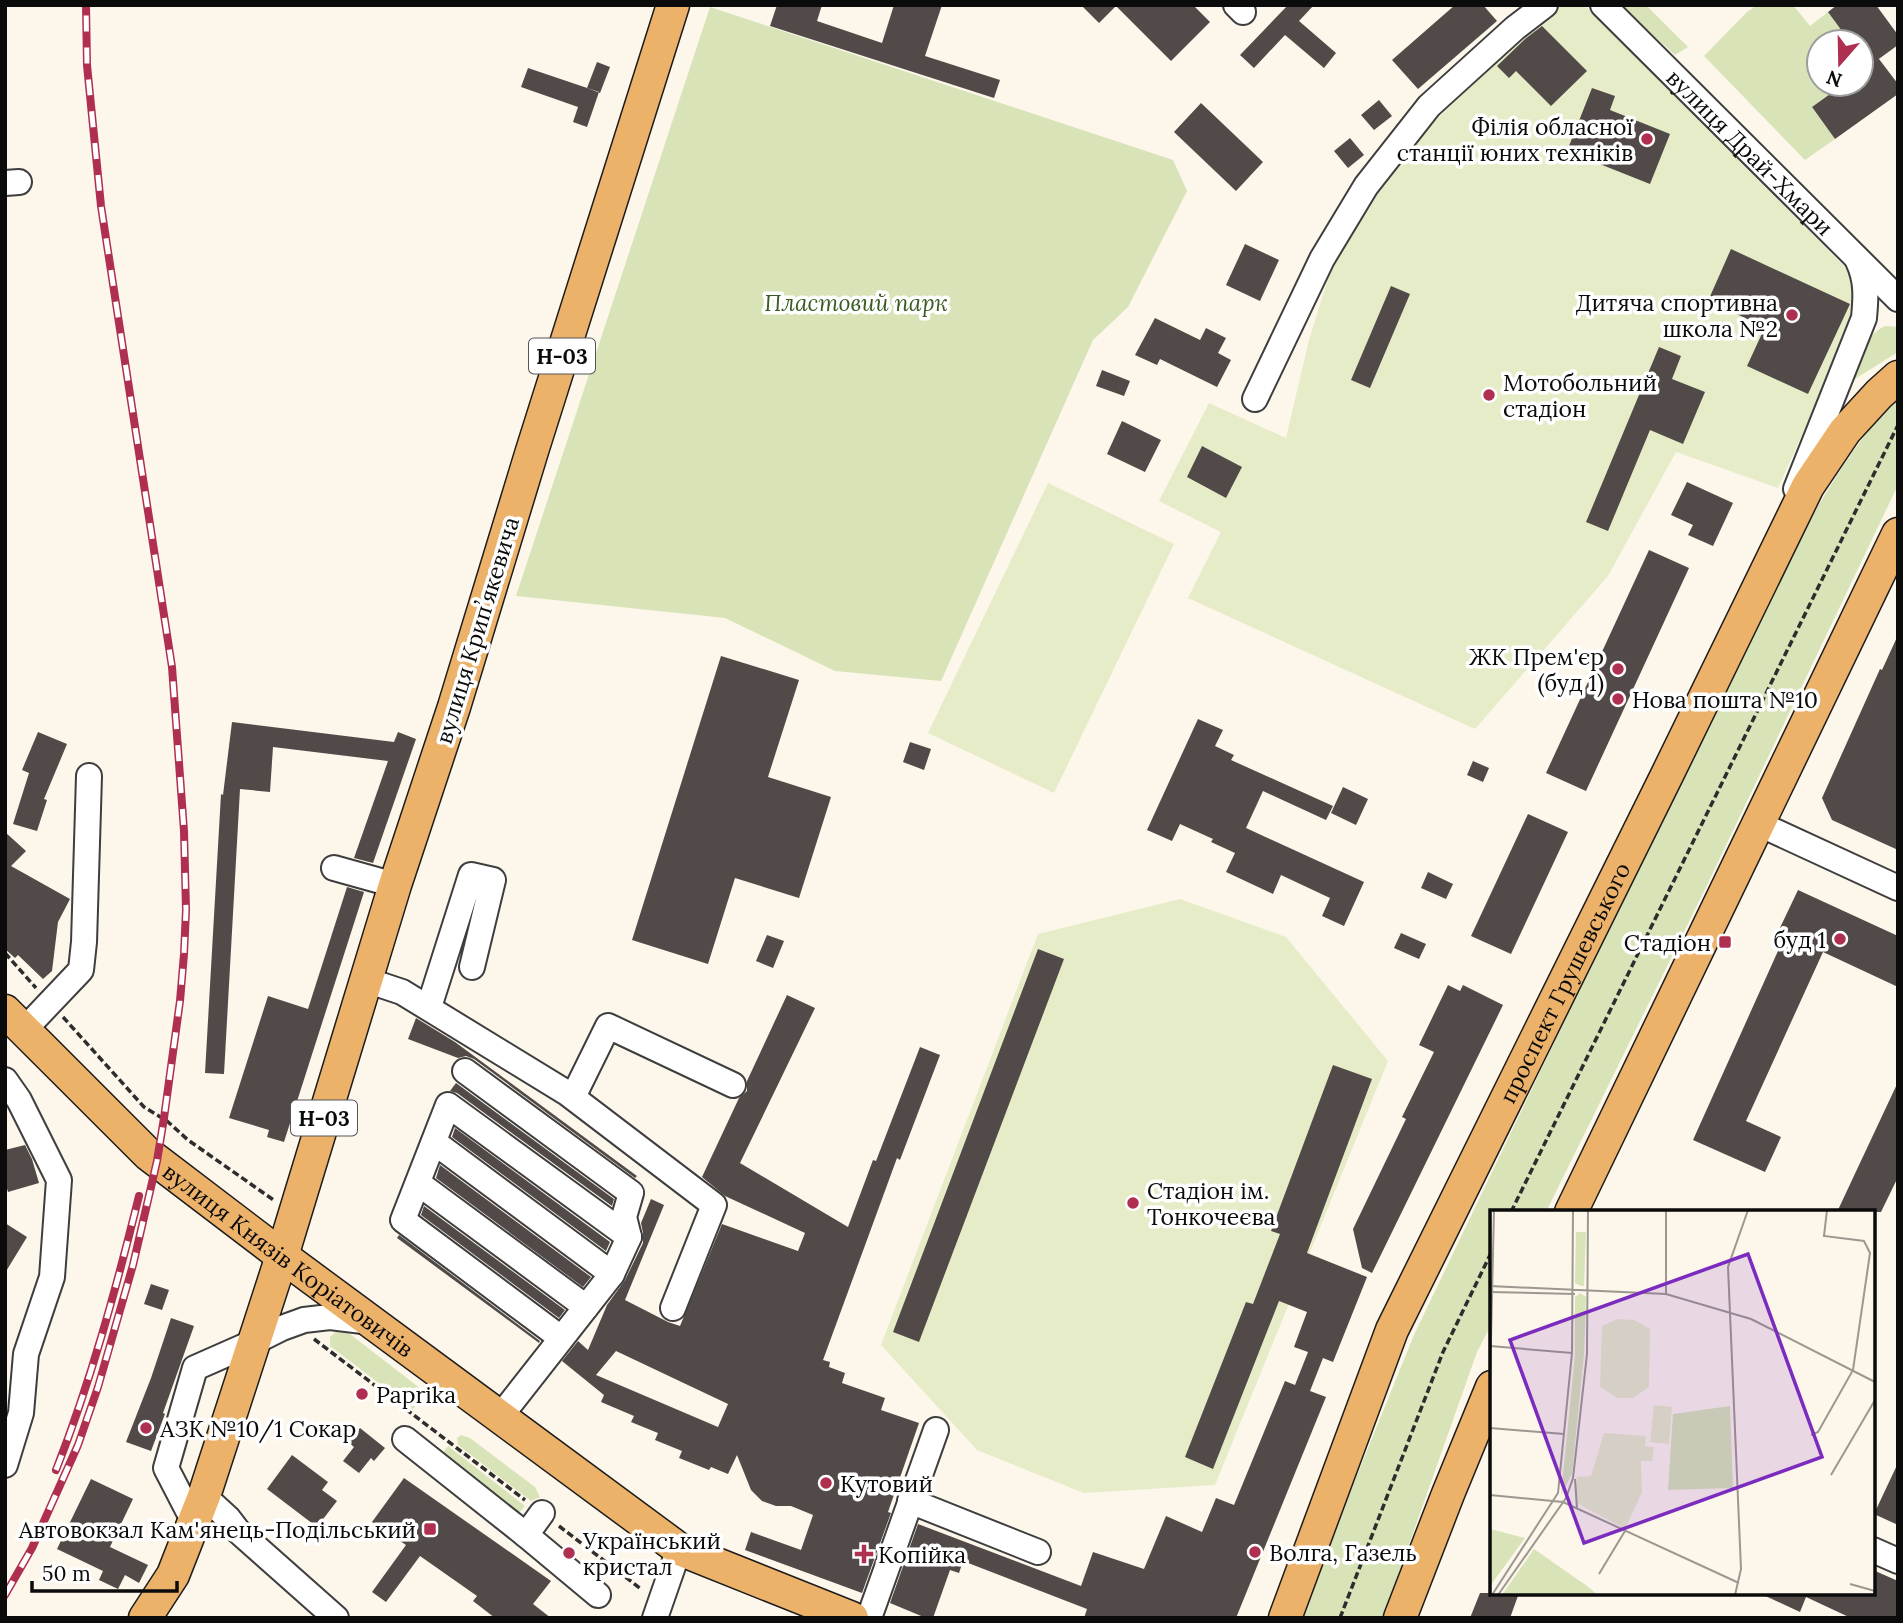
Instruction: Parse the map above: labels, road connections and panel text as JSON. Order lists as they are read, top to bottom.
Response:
{
  "streets": {
    "main road": [
      "Н-03",
      "вулиця Крипʼякевича",
      "проспект Грушевського",
      "вулиця Князів Коріатовичів"
    ],
    "street": ["вулиця Драй-Хмари"]
  },
  "crossings": [
    ["Н-03", "вулиця Крипʼякевича"],
    ["Н-03", "вулиця Князів Коріатовичів"],
    ["вулиця Крипʼякевича", "вулиця Князів Коріатовичів"]
  ],
  "parks": ["Пластовий парк"],
  "places": {
    "other": [
      "Філія обласної станції юних техніків",
      "Дитяча спортивна школа №2",
      "Мотобольний стадіон",
      "ЖК Прем'єр (буд 1)",
      "Нова пошта №10",
      "буд 1",
      "Стадіон ім. Тонкочеєва",
      "Paprika",
      "АЗК №10/1 Сокар",
      "Кутовий",
      "Волга, Газель",
      "Український кристал"
    ],
    "transit": ["Стадіон", "Автовокзал Кам'янець-Подільський"],
    "health": ["Копійка"]
  },
  "scale_bar": "50 m",
  "north": "bottom"
}
